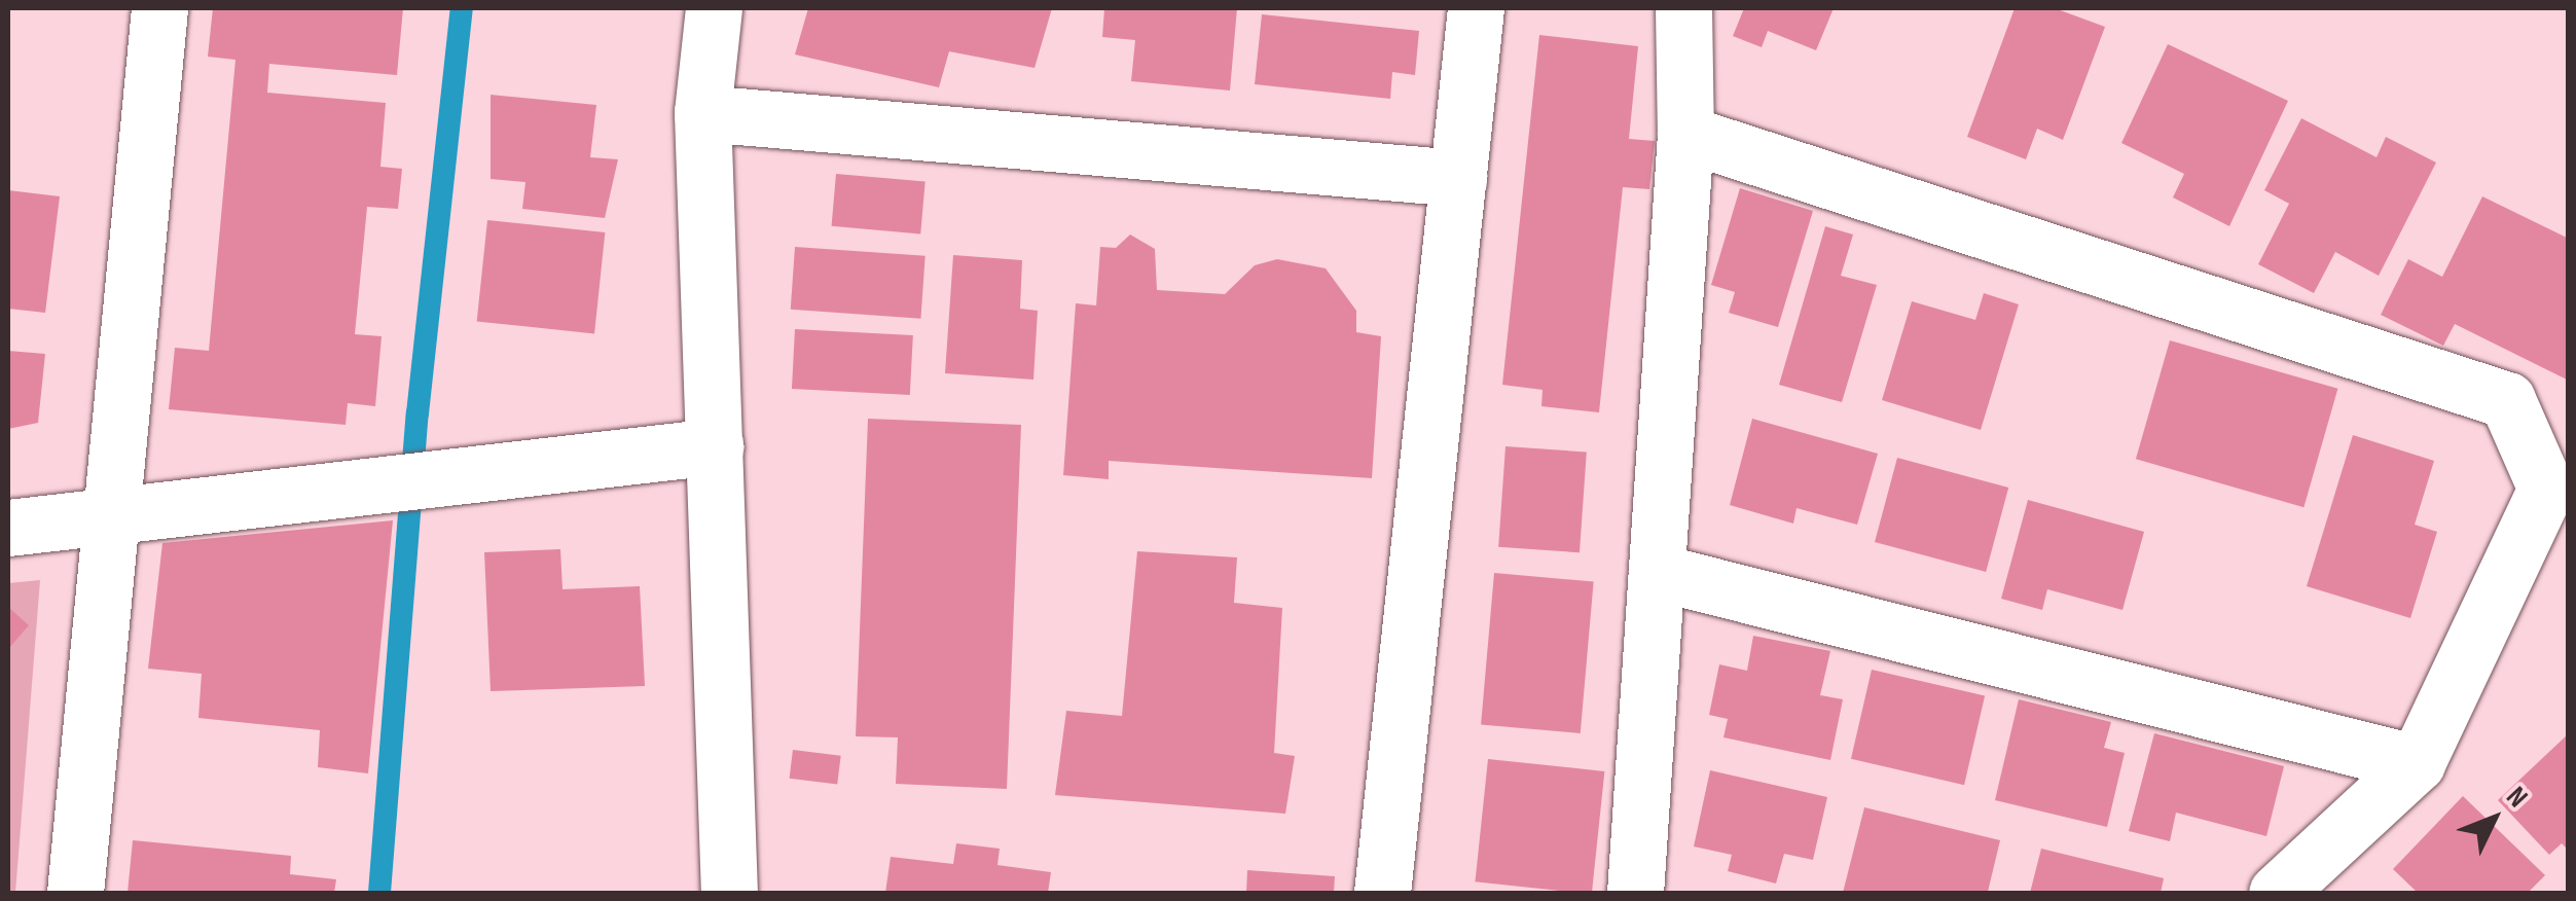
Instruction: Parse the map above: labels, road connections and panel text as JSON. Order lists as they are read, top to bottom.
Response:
{
  "north": "top right"
}
